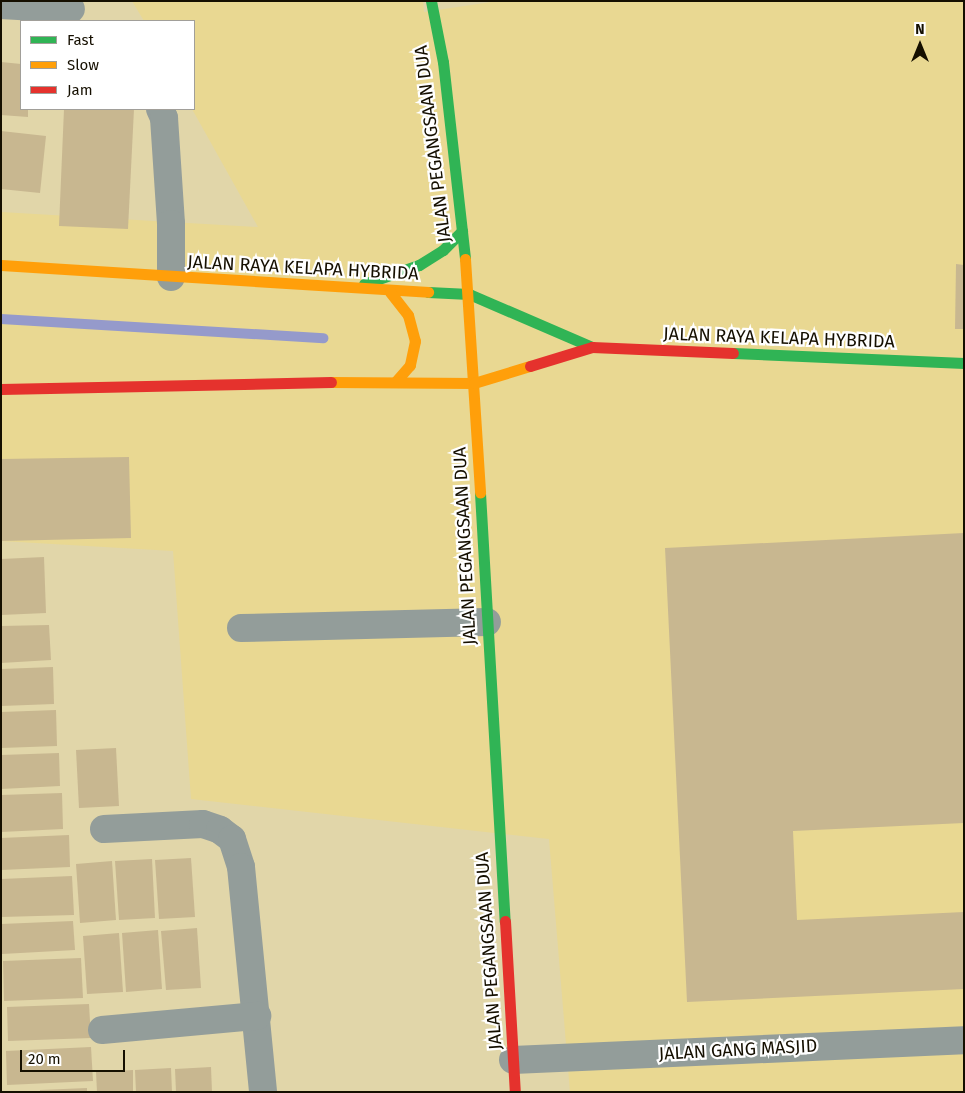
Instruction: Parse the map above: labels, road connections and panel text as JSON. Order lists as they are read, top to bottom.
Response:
{
  "streets": {
    "main road": ["JALAN PEGANGSAAN DUA", "JALAN RAYA KELAPA HYBRIDA"],
    "street": ["JALAN GANG MASJID"]
  },
  "crossings": [
    ["JALAN PEGANGSAAN DUA", "JALAN RAYA KELAPA HYBRIDA"],
    ["JALAN PEGANGSAAN DUA", "JALAN GANG MASJID"]
  ],
  "legend": ["Fast", "Slow", "Jam"],
  "scale_bar": "20 m",
  "north": "top"
}
